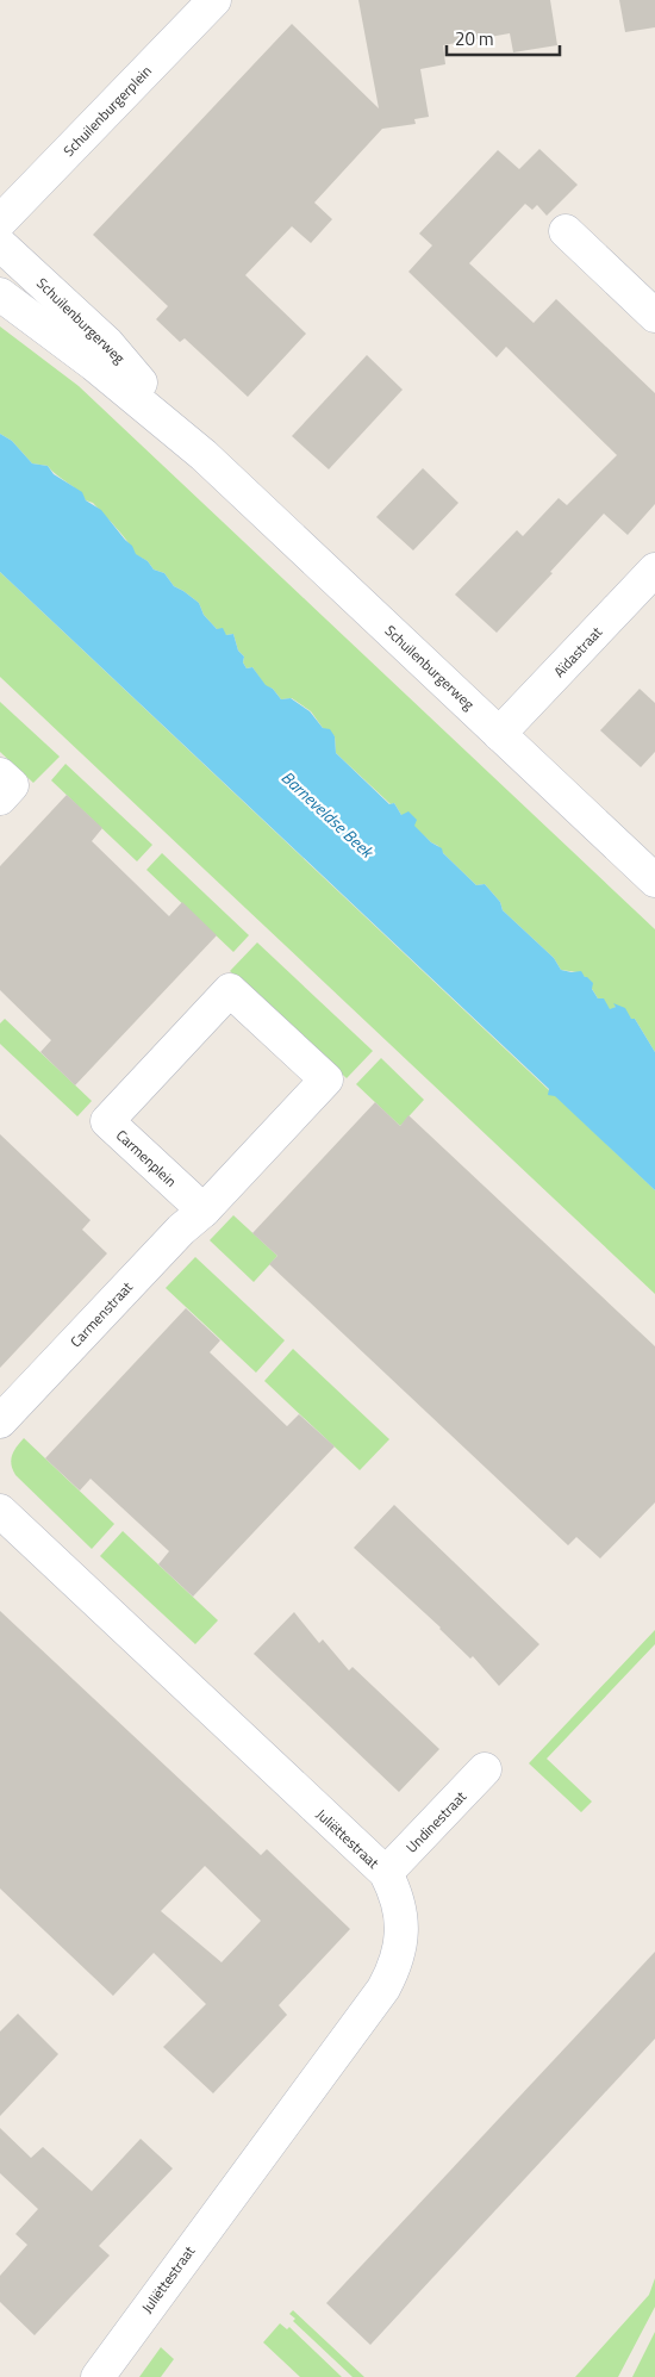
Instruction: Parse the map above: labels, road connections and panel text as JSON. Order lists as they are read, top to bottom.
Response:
{
  "streets": {
    "street": [
      "Schuilenburgerplein",
      "Schuilenburgerweg",
      "Aïdastraat",
      "Carmenplein",
      "Carmenstraat",
      "Undinestraat",
      "Juliëttestraat"
    ]
  },
  "crossings": [
    ["Schuilenburgerweg", "Aïdastraat"],
    ["Carmenplein", "Carmenstraat"],
    ["Undinestraat", "Juliëttestraat"]
  ],
  "water": ["Barneveldse Beek"],
  "scale_bar": "20 m"
}
